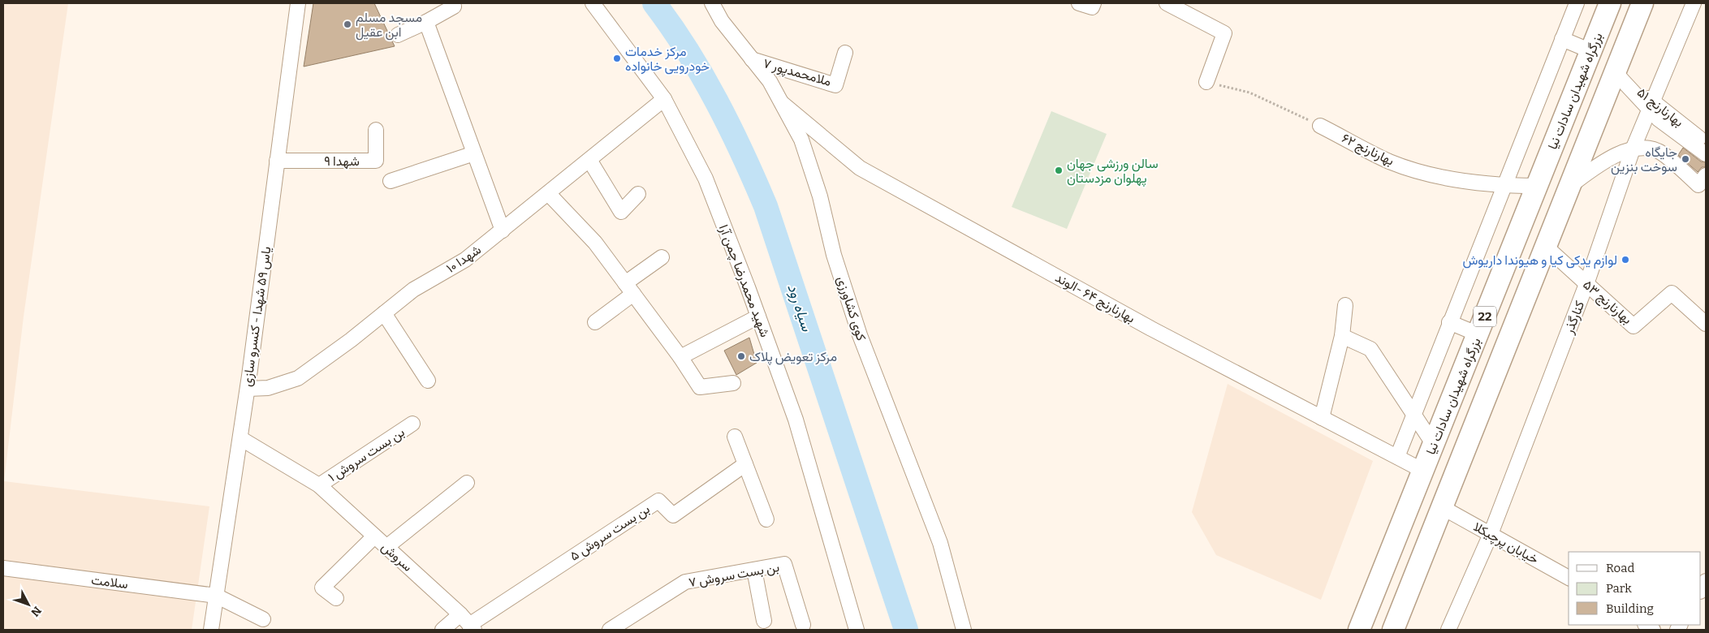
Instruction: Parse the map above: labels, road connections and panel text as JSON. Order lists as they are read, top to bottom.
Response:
{
  "streets": {
    "highway": ["بزرگراه شهیدان سادات نیا", "22"],
    "street": [
      "ملامحمدپور ۷",
      "بهارنارنج ۵۱",
      "بهارنارنج ۶۲",
      "شهدا ۹",
      "شهدا ۱۰",
      "شهید محمدرضا چمن آرا",
      "بهارنارنج ۶۴ -الوند",
      "بهارنارنج ۵۳",
      "کوی کشاورزی",
      "یاس ۵۹ شهدا - کنسرو سازی",
      "کنارگذر",
      "بن بست سروش ۱",
      "بن بست سروش ۵",
      "خیابان پرچیکلا",
      "سروش",
      "بن بست سروش ۷",
      "سلامت"
    ]
  },
  "crossings": [
    ["ملامحمدپور ۷", "کوی کشاورزی"],
    ["بزرگراه شهیدان سادات نیا", "بهارنارنج ۶۲"],
    ["بزرگراه شهیدان سادات نیا", "بهارنارنج ۶۴ -الوند"],
    ["بهارنارنج ۵۱", "22"],
    ["بهارنارنج ۵۱", "کنارگذر"],
    ["شهدا ۹", "یاس ۵۹ شهدا - کنسرو سازی"],
    ["شهدا ۱۰", "شهید محمدرضا چمن آرا"],
    ["شهدا ۱۰", "یاس ۵۹ شهدا - کنسرو سازی"],
    ["بهارنارنج ۶۴ -الوند", "کوی کشاورزی"],
    ["بهارنارنج ۵۳", "22"],
    ["بهارنارنج ۵۳", "کنارگذر"],
    ["یاس ۵۹ شهدا - کنسرو سازی", "سروش"],
    ["یاس ۵۹ شهدا - کنسرو سازی", "سلامت"],
    ["22", "خیابان پرچیکلا"],
    ["کنارگذر", "خیابان پرچیکلا"],
    ["بن بست سروش ۱", "سروش"],
    ["بن بست سروش ۵", "سروش"]
  ],
  "water": ["سیاه رود"],
  "places": [
    "مسجد مسلم ابن عقیل",
    "مرکز خدمات خودرویی خانواده",
    "جایگاه سوخت بنزین",
    "سالن ورزشی جهان پهلوان مزدستان",
    "لوازم یدکی کیا و هیوندا داریوش",
    "مرکز تعویض پلاک"
  ],
  "legend": ["Road", "Park", "Building"],
  "north": "bottom right"
}
